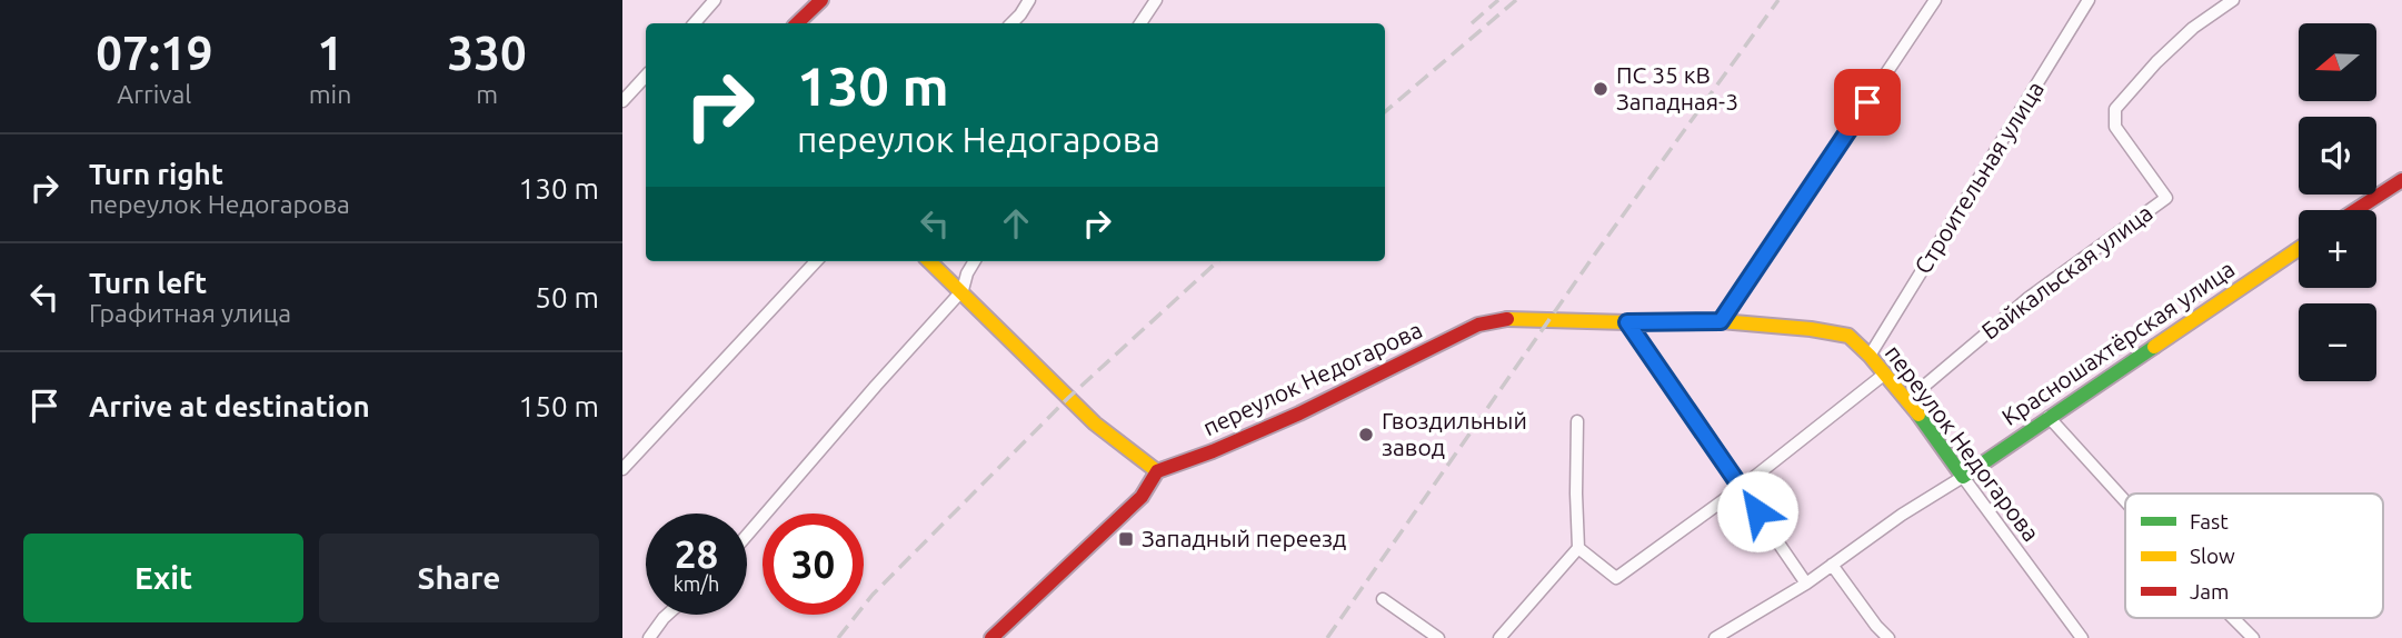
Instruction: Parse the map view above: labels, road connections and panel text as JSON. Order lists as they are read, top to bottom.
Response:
{
  "streets": {
    "street": [
      "Строительная улица",
      "Байкальская улица",
      "Красношахтёрская улица",
      "переулок Недогарова"
    ]
  },
  "crossings": [
    ["Строительная улица", "переулок Недогарова"],
    ["Байкальская улица", "переулок Недогарова"],
    ["Красношахтёрская улица", "переулок Недогарова"]
  ],
  "places": {
    "other": ["ПС 35 кВ Западная-3", "Гвоздильный завод"],
    "transit": ["Западный переезд"]
  },
  "legend": ["Fast", "Slow", "Jam"],
  "north": "left",
  "page": {
    "eta": [
      "07:19",
      "Arrival",
      "1",
      "min",
      "330",
      "m"
    ],
    "map_buttons": ["+", "−"],
    "turn": ["130 m", "переулок Недогарова"],
    "list": [
      {
        "name": "Turn right",
        "note": "переулок Недогарова",
        "value": "130 m"
      },
      {
        "name": "Turn left",
        "note": "Графитная улица",
        "value": "50 m"
      },
      {
        "name": "Arrive at destination",
        "value": "150 m"
      }
    ],
    "speed": "28 km/h",
    "limit": "30",
    "buttons": ["Exit", "Share"]
  }
}
